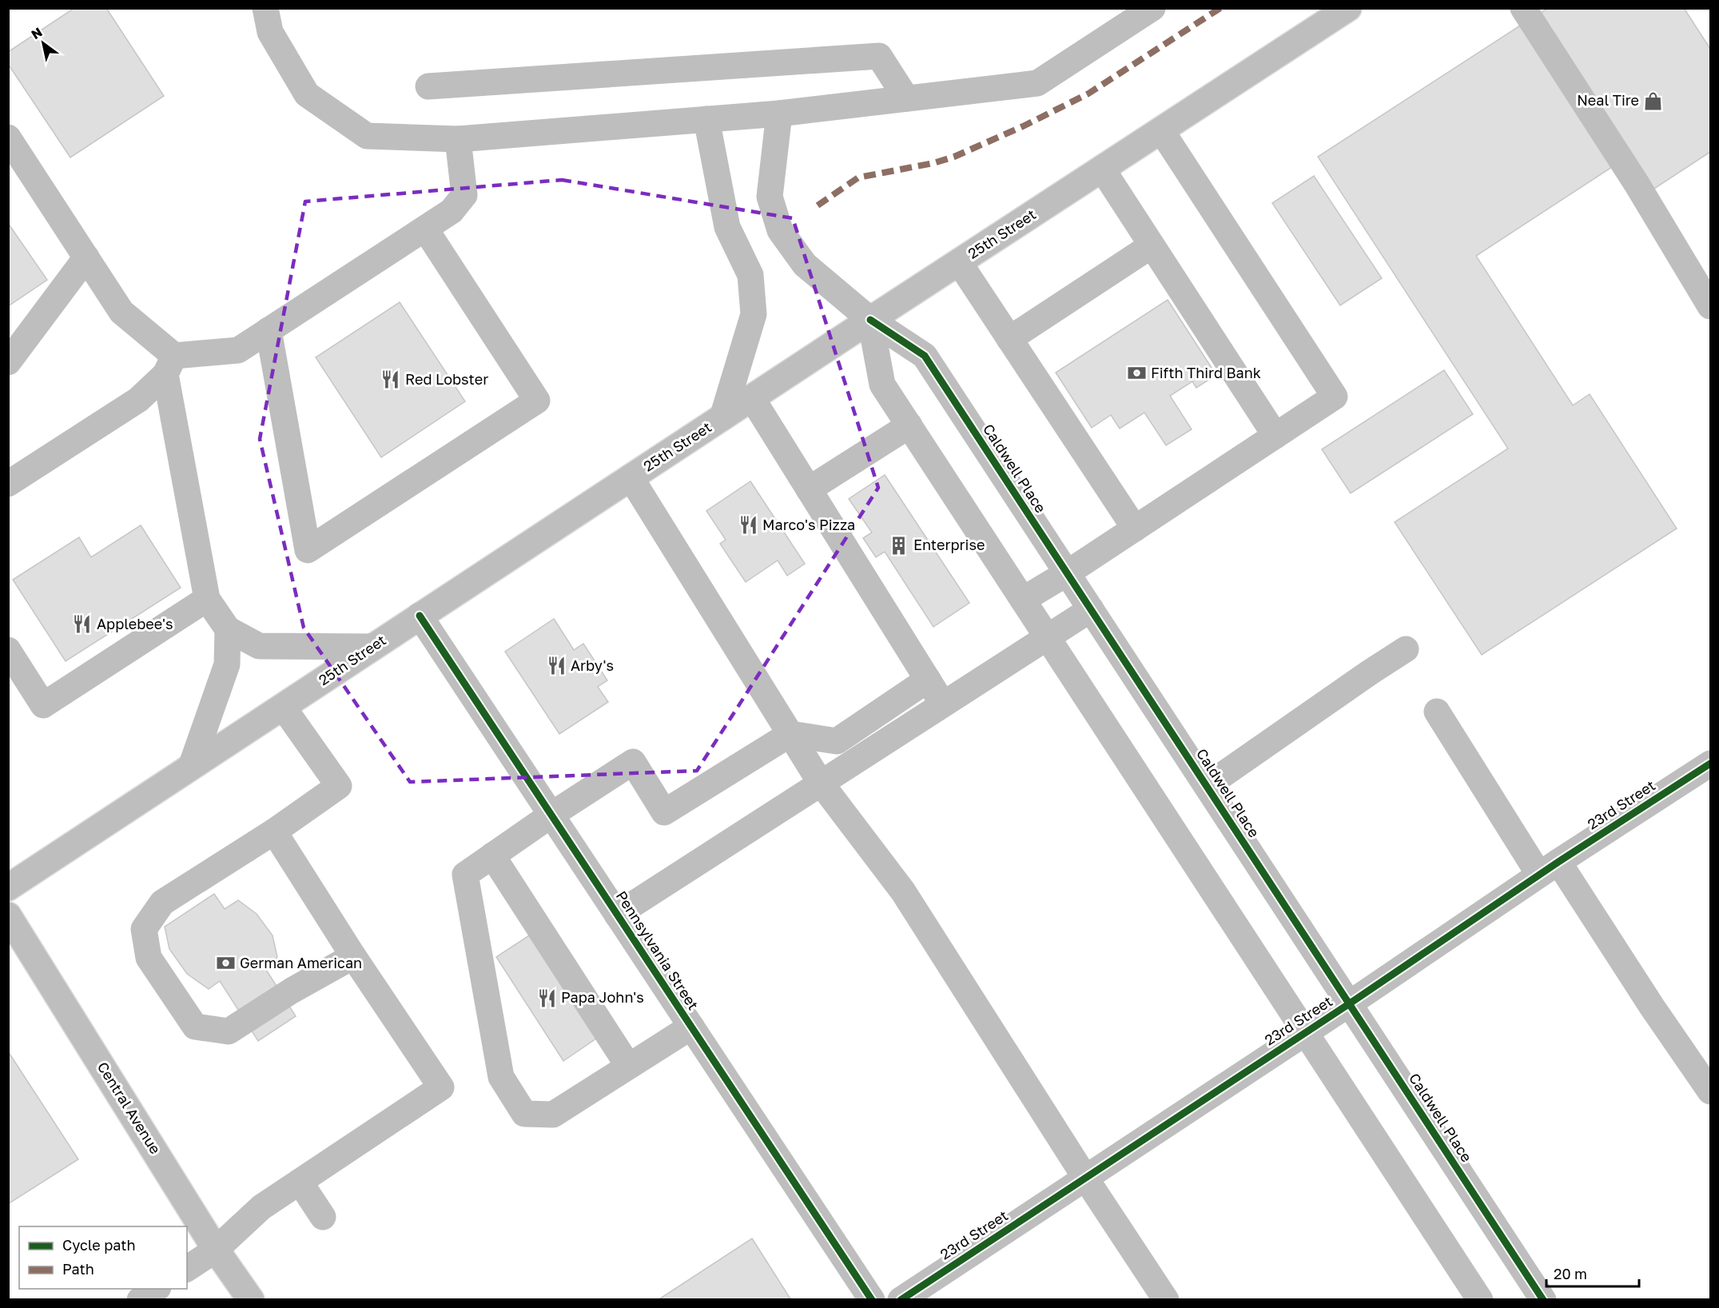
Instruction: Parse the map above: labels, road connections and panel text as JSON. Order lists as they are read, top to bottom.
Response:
{
  "streets": {
    "street": [
      "25th Street",
      "Caldwell Place",
      "23rd Street",
      "Pennsylvania Street",
      "Central Avenue"
    ]
  },
  "crossings": [
    ["25th Street", "Caldwell Place"],
    ["25th Street", "Pennsylvania Street"],
    ["Caldwell Place", "23rd Street"]
  ],
  "places": {
    "shop": ["Neal Tire"],
    "bank": ["Fifth Third Bank", "German American"],
    "restaurant": [
      "Red Lobster",
      "Marco's Pizza",
      "Applebee's",
      "Arby's",
      "Papa John's"
    ],
    "building": ["Enterprise"]
  },
  "legend": ["Cycle path", "Path"],
  "scale_bar": "20 m",
  "north": "top left"
}
